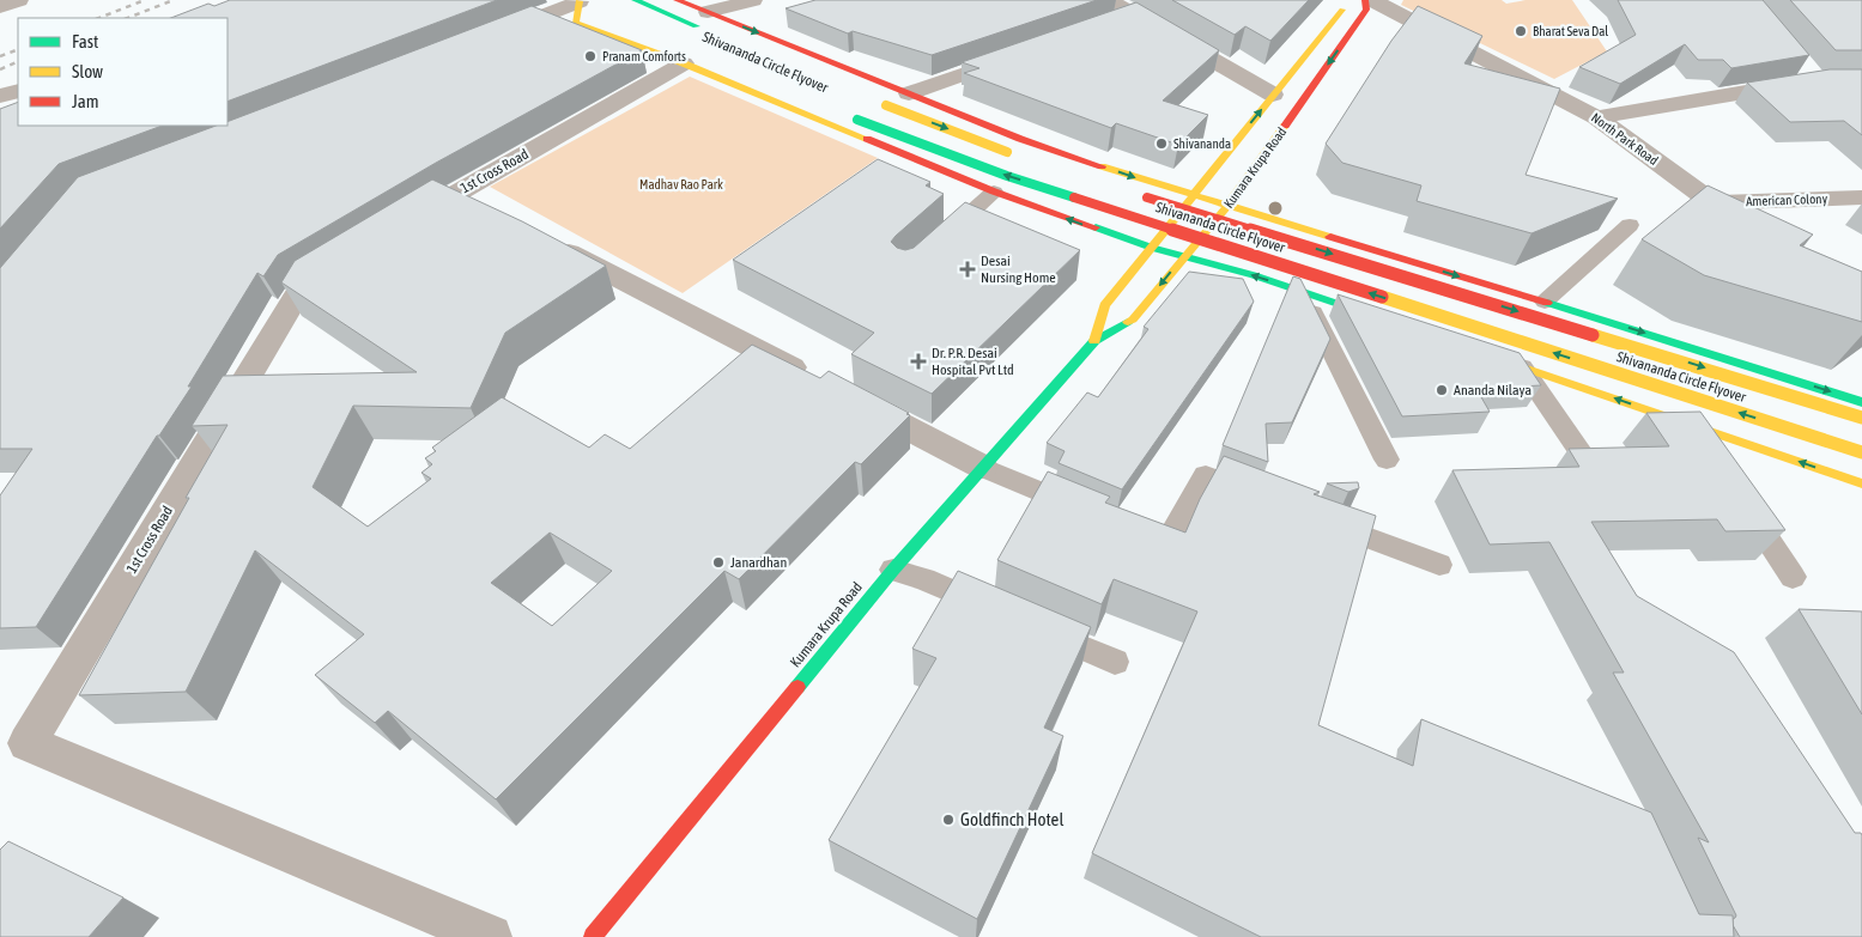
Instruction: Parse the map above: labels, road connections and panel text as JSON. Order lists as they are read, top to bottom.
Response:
{
  "streets": {
    "main road": ["Shivananda Circle Flyover", "Kumara Krupa Road"],
    "street": ["North Park Road", "1st Cross Road", "American Colony"]
  },
  "crossings": [
    ["North Park Road", "Kumara Krupa Road"],
    ["North Park Road", "American Colony"]
  ],
  "parks": ["Madhav Rao Park"],
  "places": {
    "other": [
      "Bharat Seva Dal",
      "Pranam Comforts",
      "Shivananda",
      "Ananda Nilaya",
      "Janardhan",
      "Goldfinch Hotel"
    ],
    "health": ["Desai Nursing Home", "Dr. P.R. Desai Hospital Pvt Ltd"]
  },
  "legend": ["Fast", "Slow", "Jam"]
}
